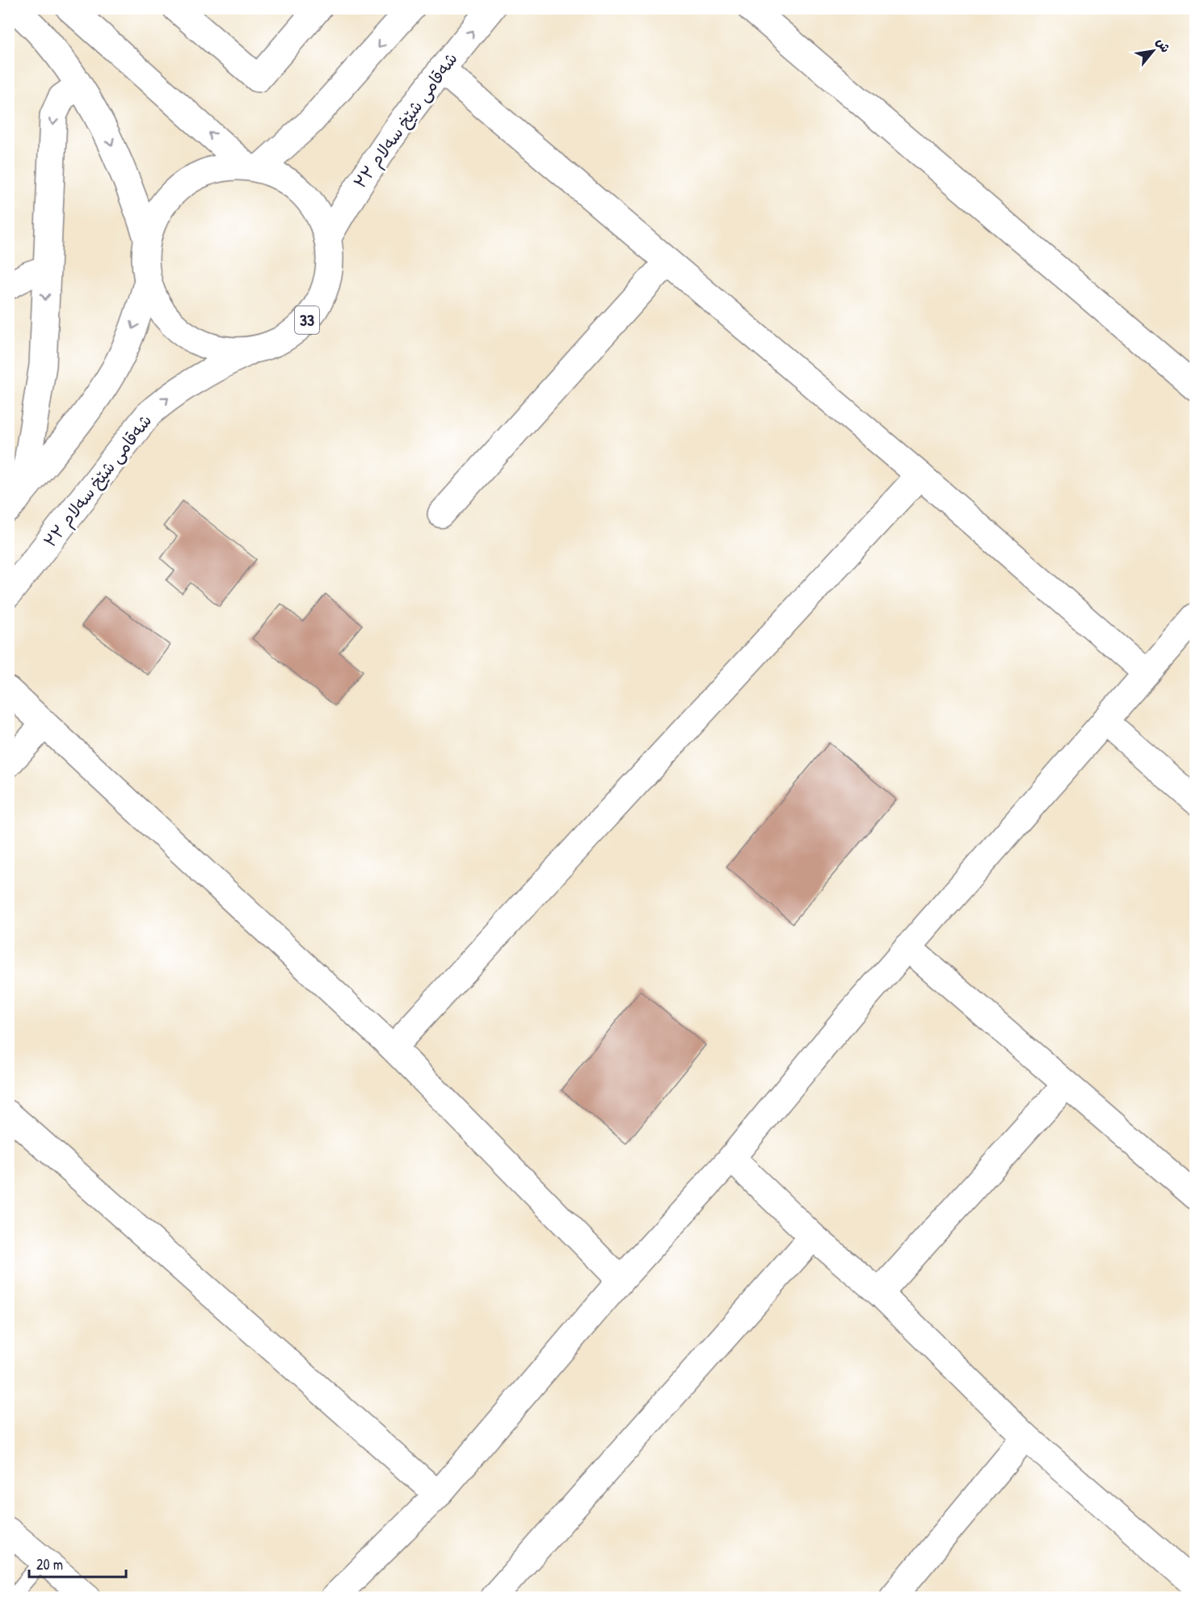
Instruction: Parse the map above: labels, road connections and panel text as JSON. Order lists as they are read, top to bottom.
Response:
{
  "streets": {
    "street": ["شەقامی شێخ سەلام ٣٣", "33"]
  },
  "scale_bar": "20 m",
  "north": "top right"
}
